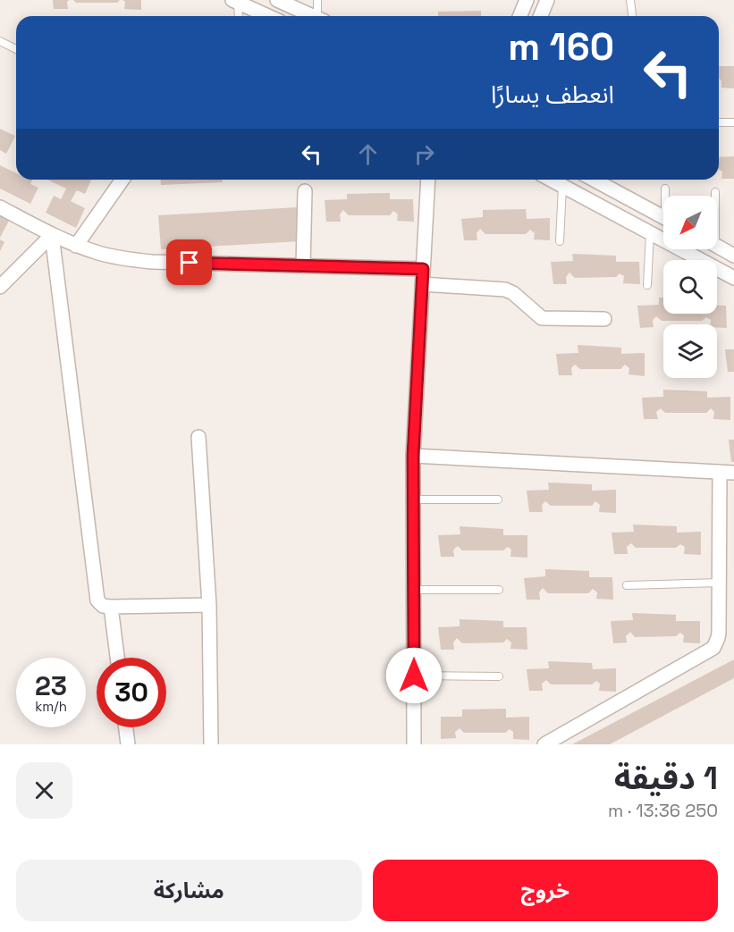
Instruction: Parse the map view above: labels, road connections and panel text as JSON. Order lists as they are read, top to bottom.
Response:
{
  "north": "bottom left",
  "page": {
    "turn": ["160 m", "انعطف يسارًا"],
    "speed": "23 km/h",
    "limit": "30",
    "heading": ["1 دقيقة", "250 m · 13:36"],
    "buttons": ["خروج", "مشاركة"]
  }
}
